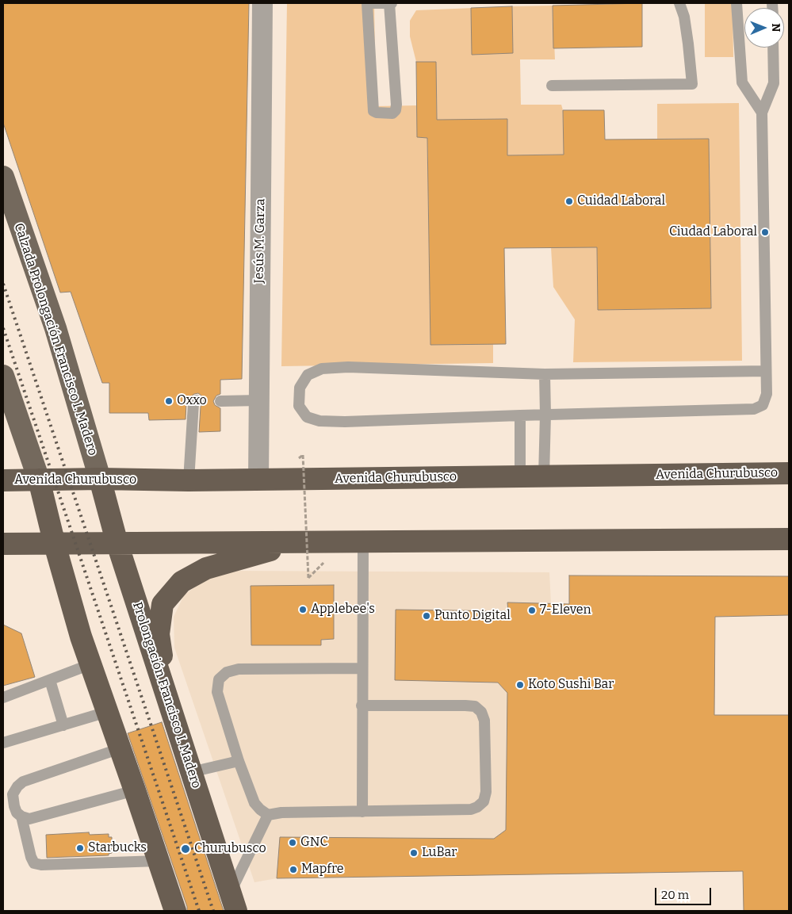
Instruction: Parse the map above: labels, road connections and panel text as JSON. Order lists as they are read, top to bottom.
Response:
{
  "streets": {
    "highway": ["Avenida Churubusco", "Prolongación Francisco I. Madero"],
    "main road": ["Calzada Prolongación Francisco I. Madero"],
    "street": ["Jesús M. Garza"]
  },
  "crossings": [
    ["Jesús M. Garza", "Avenida Churubusco"],
    ["Calzada Prolongación Francisco I. Madero", "Avenida Churubusco"],
    ["Calzada Prolongación Francisco I. Madero", "Prolongación Francisco I. Madero"],
    ["Avenida Churubusco", "Prolongación Francisco I. Madero"]
  ],
  "places": [
    "Cuidad Laboral",
    "Ciudad Laboral",
    "Oxxo",
    "Applebee's",
    "7-Eleven",
    "Punto Digital",
    "Koto Sushi Bar",
    "GNC",
    "Starbucks",
    "Churubusco",
    "LuBar",
    "Mapfre"
  ],
  "scale_bar": "20 m",
  "north": "right"
}
